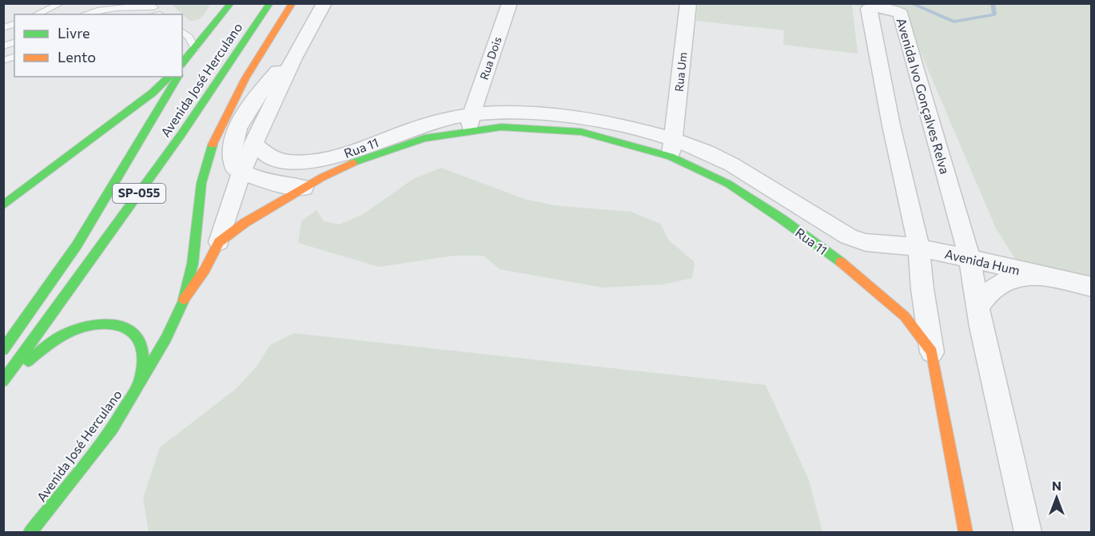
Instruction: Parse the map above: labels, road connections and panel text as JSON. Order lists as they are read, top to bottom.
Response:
{
  "streets": {
    "main road": [
      "Avenida José Herculano",
      "Avenida Ivo Gonçalves Relva",
      "Rua 11",
      "SP-055"
    ],
    "street": ["Rua Dois", "Rua Um", "Avenida Hum"]
  },
  "crossings": [
    ["Rua Dois", "Rua 11"],
    ["Rua Um", "Rua 11"],
    ["Avenida Ivo Gonçalves Relva", "Rua 11"],
    ["Avenida Ivo Gonçalves Relva", "Avenida Hum"],
    ["Rua 11", "Avenida Hum"]
  ],
  "legend": ["Livre", "Lento"],
  "north": "top"
}
